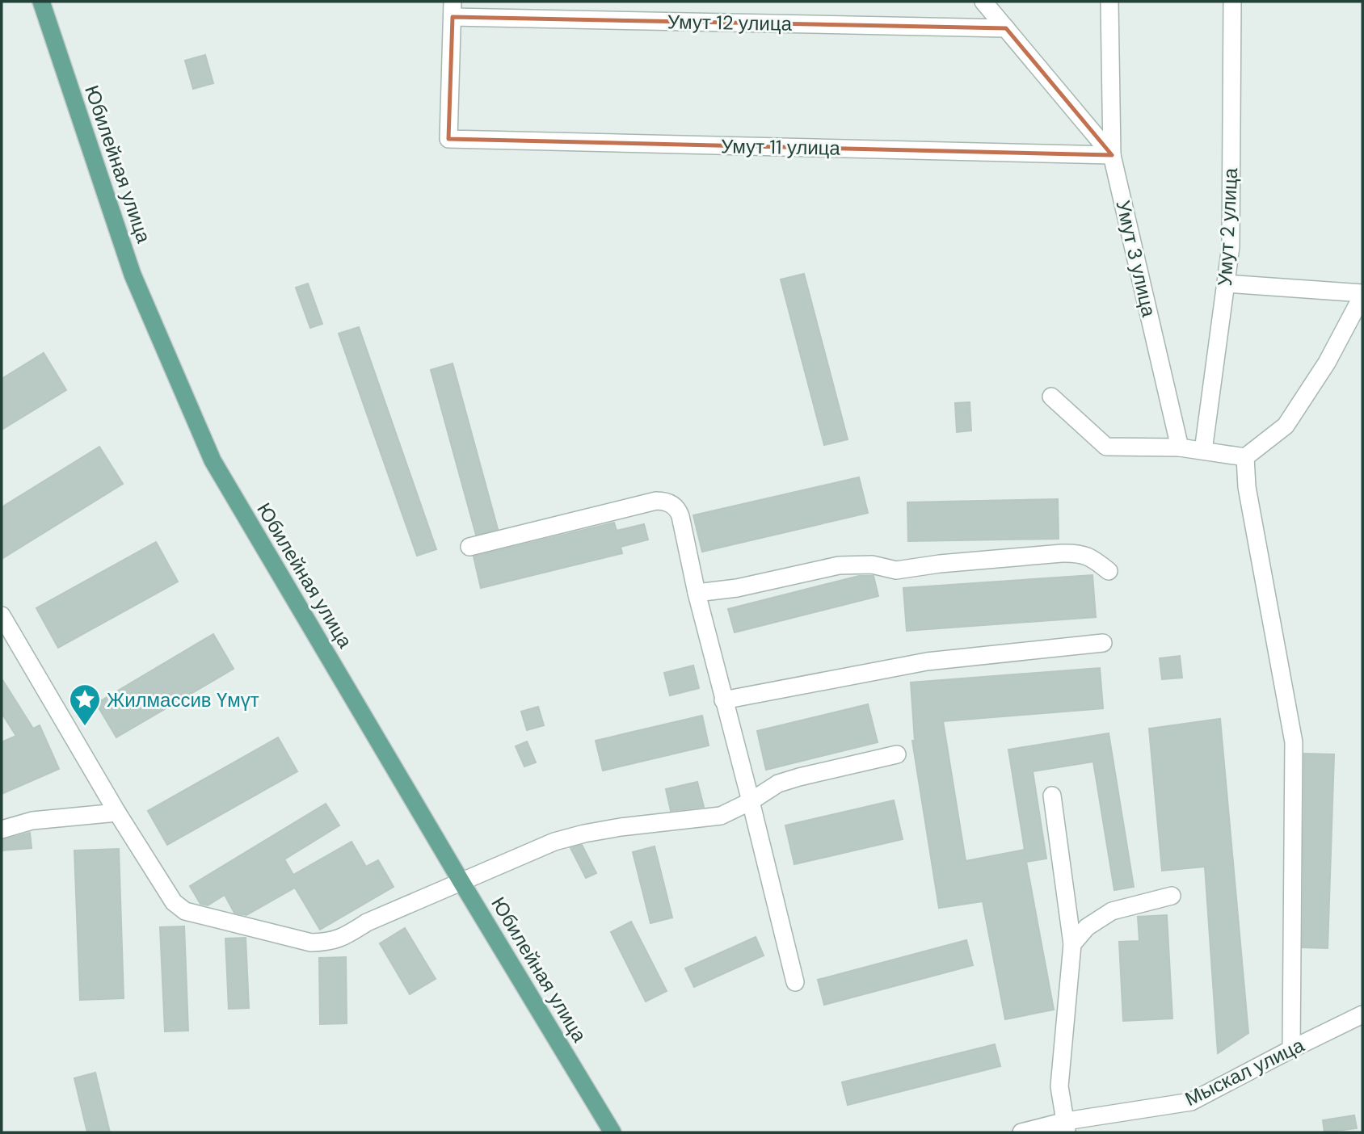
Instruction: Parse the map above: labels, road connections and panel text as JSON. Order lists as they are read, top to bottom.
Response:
{
  "streets": {
    "main road": ["Юбилейная улица"],
    "street": [
      "Умут 12 улица",
      "Умут 11 улица",
      "Умут 2 улица",
      "Умут 3 улица",
      "Мыскал улица"
    ]
  },
  "crossings": [
    ["Умут 12 улица", "Умут 11 улица"],
    ["Умут 11 улица", "Умут 3 улица"]
  ],
  "places": {
    "place": ["Жилмассив Үмүт"]
  }
}
